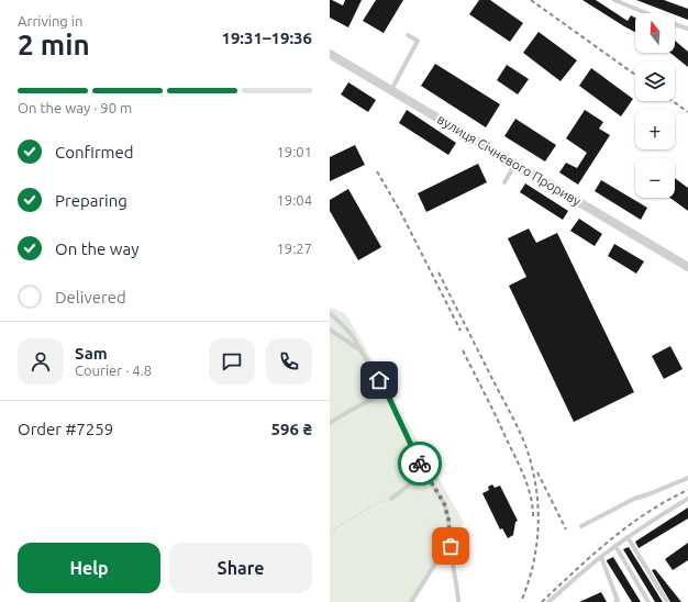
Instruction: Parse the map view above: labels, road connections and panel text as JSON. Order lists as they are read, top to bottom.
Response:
{
  "streets": {
    "street": ["вулиця Січневого Прориву"]
  },
  "north": "top",
  "page": {
    "heading": ["2 min", "Arriving in", "19:31–19:36"],
    "panel": [
      "Sam",
      "Courier · 4.8",
      "Order #7259",
      "596 ₴"
    ],
    "map_buttons": ["+", "−"],
    "bar": "On the way · 90 m",
    "list": [
      ["Confirmed", "19:01"],
      ["Preparing", "19:04"],
      ["On the way", "19:27"],
      "Delivered"
    ],
    "buttons": ["Help", "Share"]
  }
}
